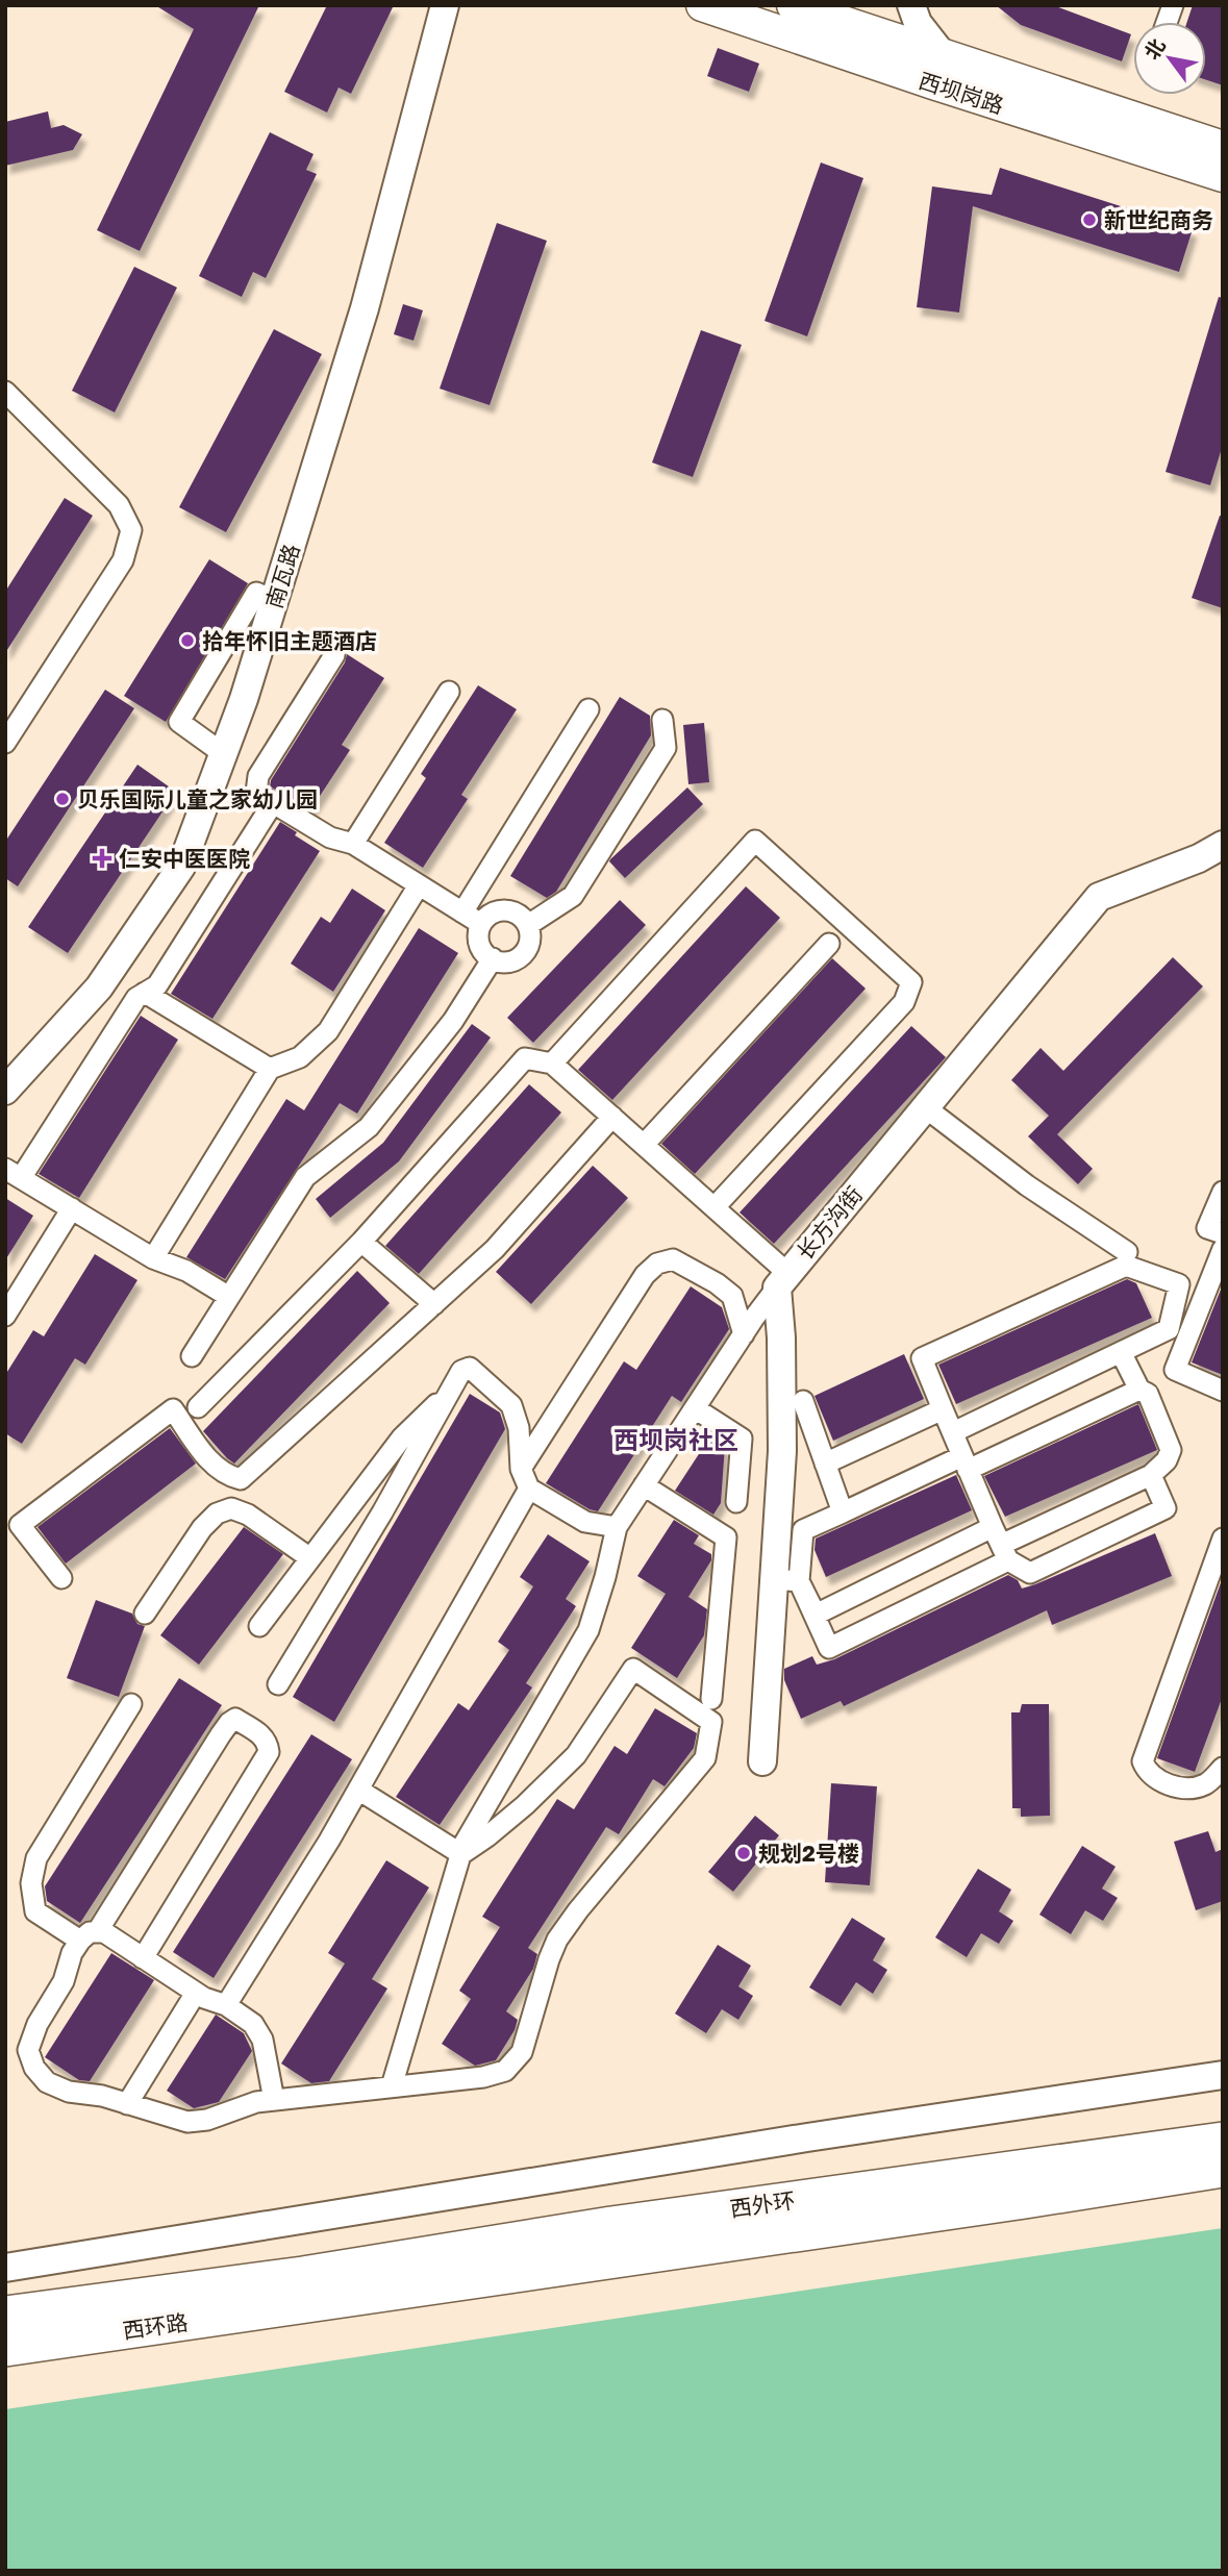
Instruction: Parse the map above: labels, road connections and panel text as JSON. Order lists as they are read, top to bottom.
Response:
{
  "streets": {
    "highway": ["西外环", "西环路"],
    "main road": ["西坝岗路"],
    "street": ["南瓦路", "长方沟街"]
  },
  "crossings": [
    ["西外环", "西环路"]
  ],
  "districts": ["西坝岗社区"],
  "places": {
    "other": [
      "新世纪商务",
      "拾年怀旧主题酒店",
      "贝乐国际儿童之家幼儿园",
      "规划2号楼"
    ],
    "health": ["仁安中医医院"]
  },
  "north": "top left"
}
